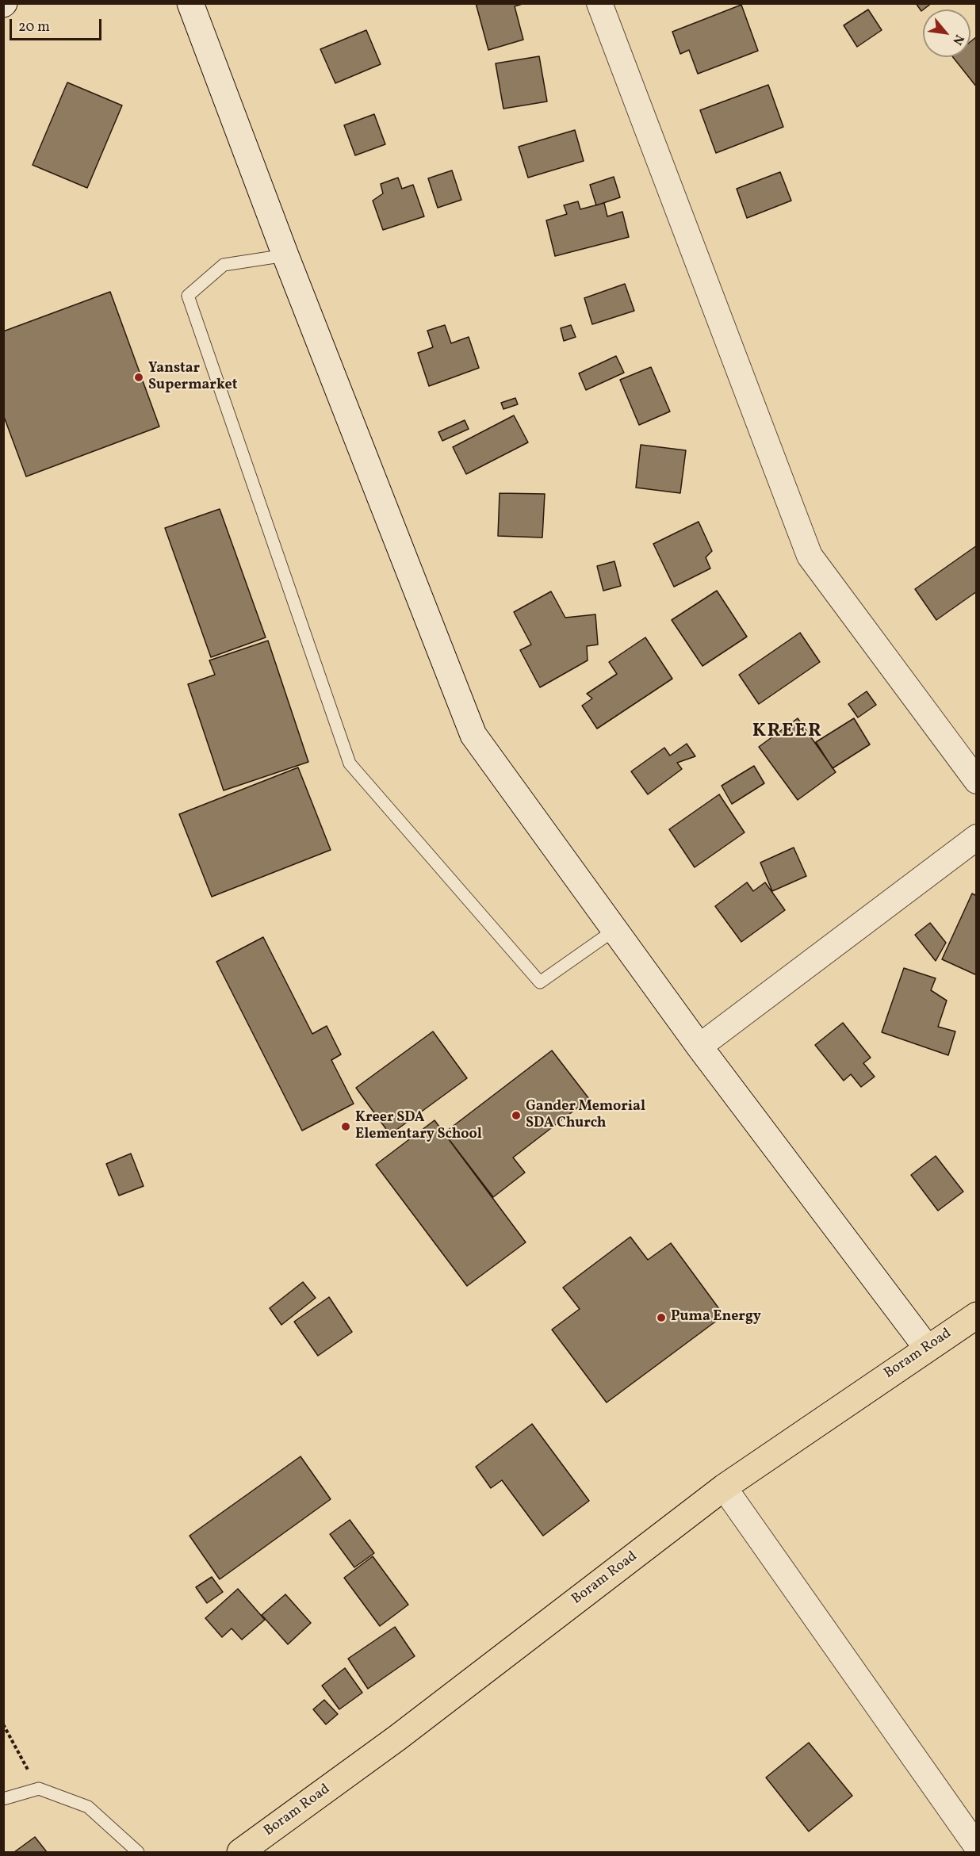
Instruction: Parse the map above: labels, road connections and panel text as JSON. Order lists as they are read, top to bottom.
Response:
{
  "streets": {
    "main road": ["Boram Road"]
  },
  "districts": ["KREER"],
  "places": [
    "Yanstar Supermarket",
    "Gander Memorial SDA Church",
    "Kreer SDA Elementary School",
    "Puma Energy"
  ],
  "scale_bar": "20 m",
  "north": "bottom right"
}
